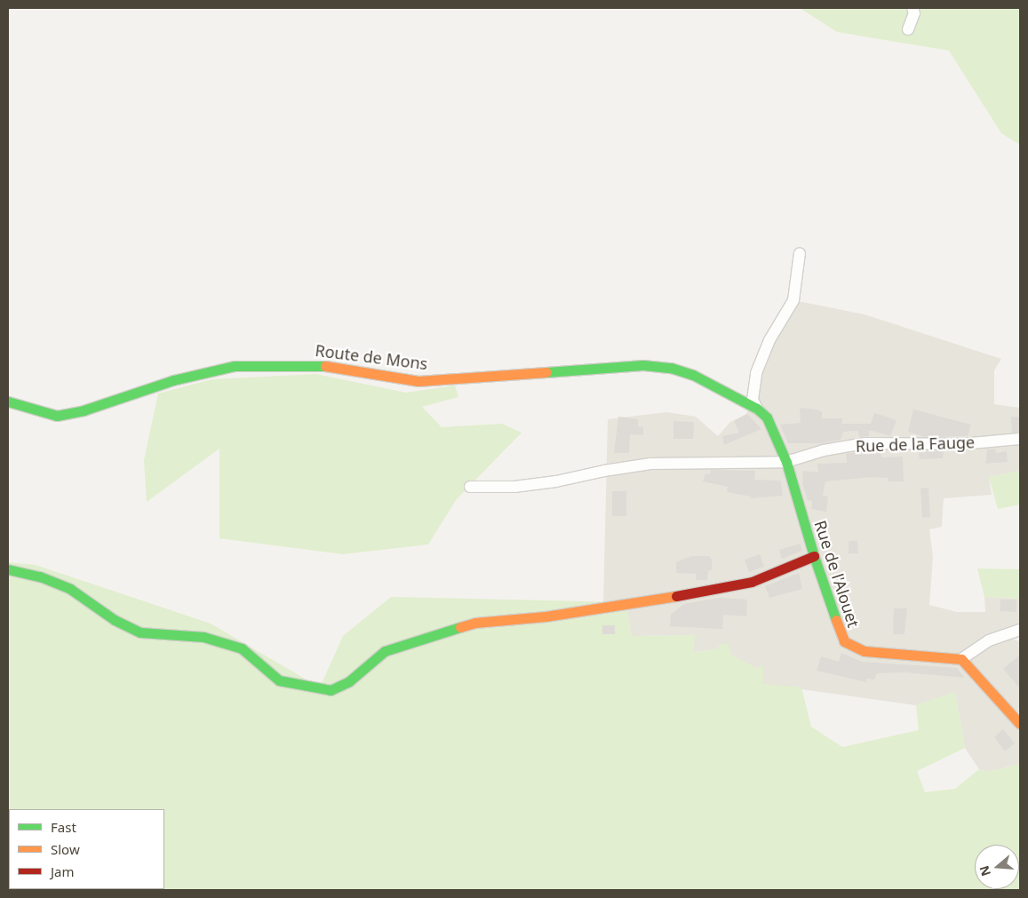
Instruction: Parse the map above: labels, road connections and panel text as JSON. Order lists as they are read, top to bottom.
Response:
{
  "streets": {
    "street": ["Route de Mons", "Rue de la Fauge", "Rue de l'Alouet"]
  },
  "crossings": [
    ["Route de Mons", "Rue de l'Alouet"],
    ["Rue de la Fauge", "Rue de l'Alouet"]
  ],
  "legend": ["Fast", "Slow", "Jam"],
  "north": "left"
}
